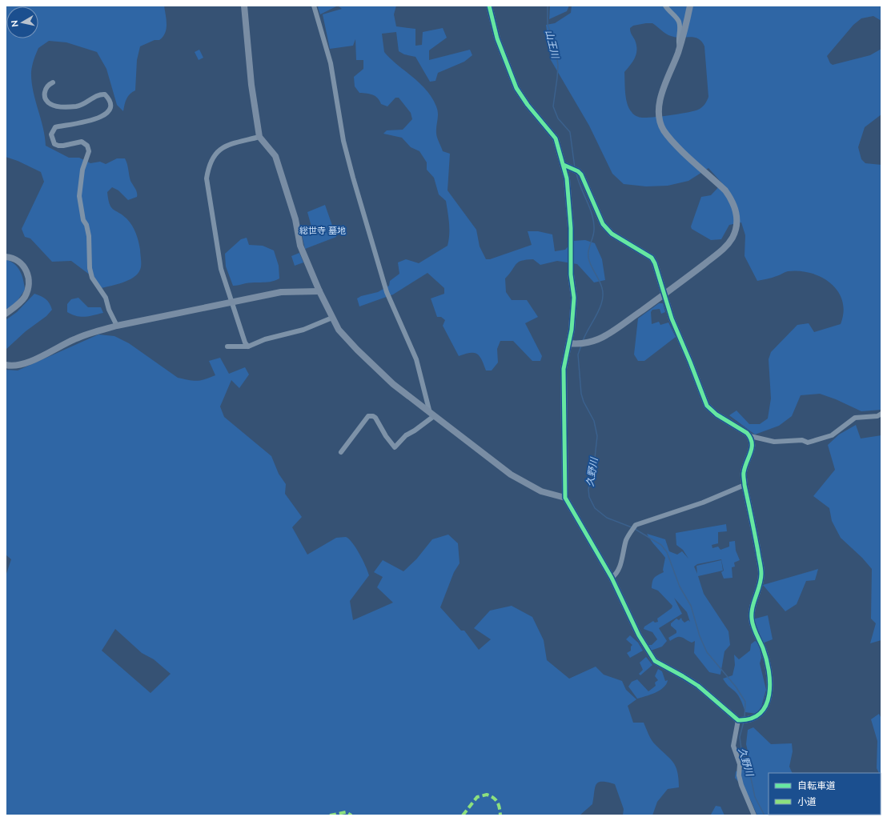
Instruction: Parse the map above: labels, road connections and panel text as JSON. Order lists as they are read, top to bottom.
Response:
{
  "water": ["山王川", "久野川"],
  "parks": ["総世寺 墓地"],
  "legend": ["自転車道", "小道"],
  "north": "left"
}
